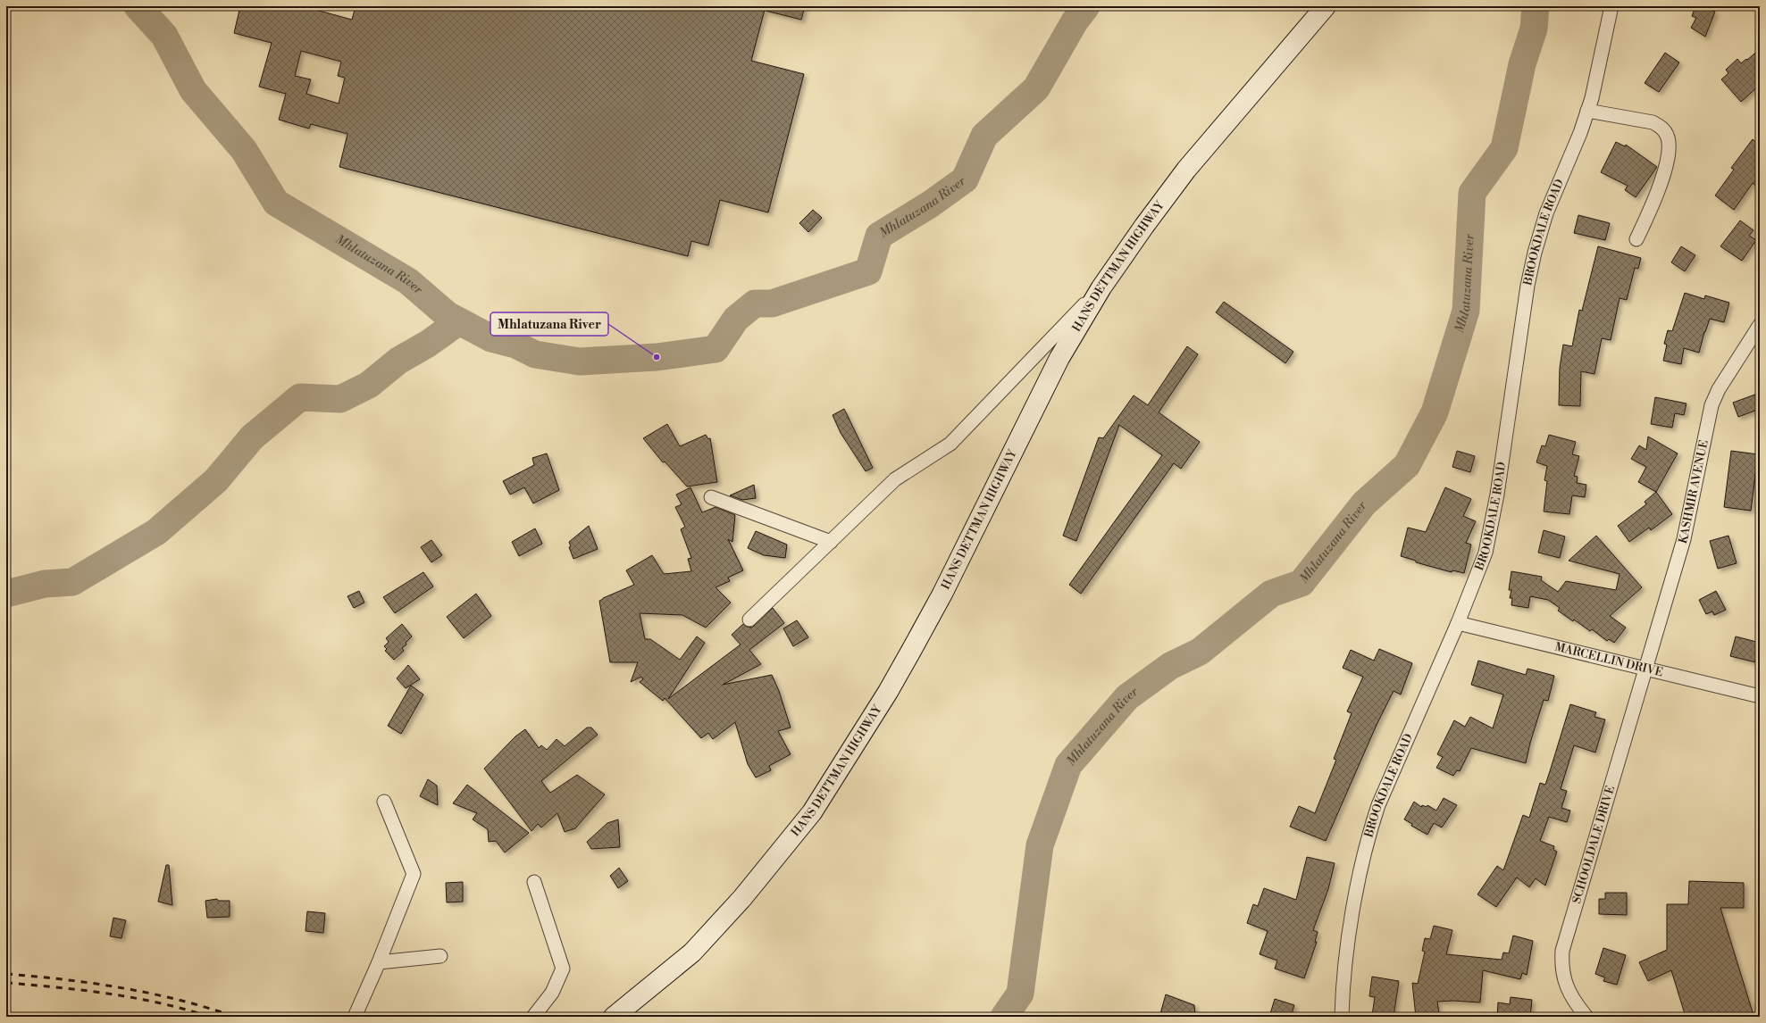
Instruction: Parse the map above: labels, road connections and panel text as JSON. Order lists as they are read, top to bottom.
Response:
{
  "streets": {
    "street": [
      "BROOKDALE ROAD",
      "HANS DETTMAN HIGHWAY",
      "KASHMIR AVENUE",
      "MARCELLIN DRIVE",
      "SCHOOLDALE DRIVE"
    ]
  },
  "crossings": [
    ["BROOKDALE ROAD", "MARCELLIN DRIVE"],
    ["KASHMIR AVENUE", "MARCELLIN DRIVE"],
    ["KASHMIR AVENUE", "SCHOOLDALE DRIVE"],
    ["MARCELLIN DRIVE", "SCHOOLDALE DRIVE"]
  ],
  "water": ["Mhlatuzana River"],
  "places": ["Mhlatuzana River"]
}
